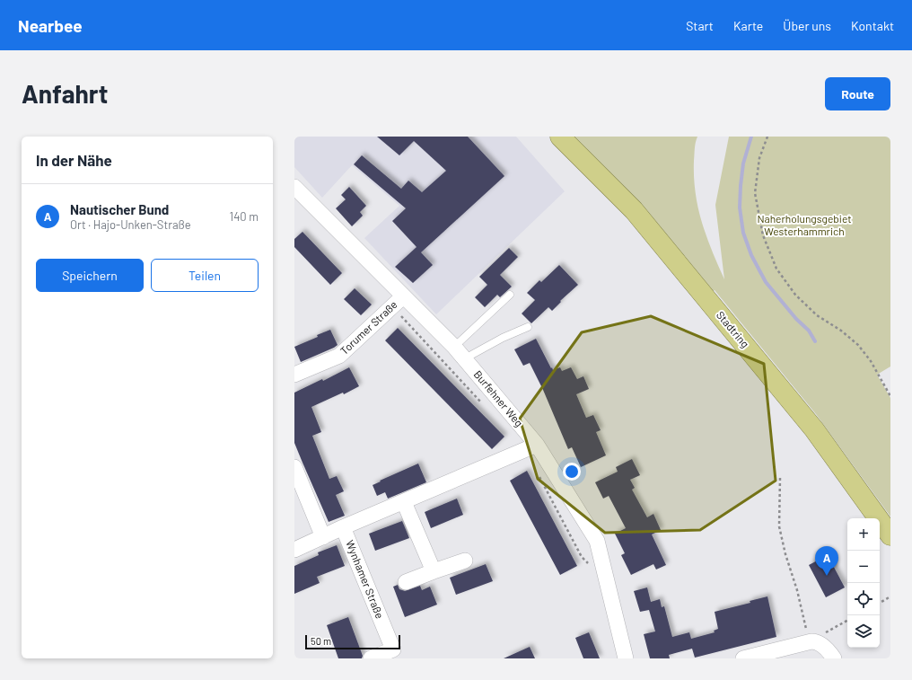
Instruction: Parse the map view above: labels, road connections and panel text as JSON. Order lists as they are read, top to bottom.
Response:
{
  "streets": {
    "highway": ["Stadtring"],
    "street": ["Torumer Straße", "Burfehner Weg", "Wynhamer Straße"]
  },
  "crossings": [
    ["Torumer Straße", "Burfehner Weg"],
    ["Burfehner Weg", "Wynhamer Straße"]
  ],
  "parks": ["Naherholungsgebiet Westerhammrich"],
  "scale_bar": "50 m",
  "page": {
    "header": "Nearbee",
    "nav": [
      "Start",
      "Karte",
      "Über uns",
      "Kontakt"
    ],
    "buttons": [
      "Route",
      ["Speichern", "Teilen"]
    ],
    "title": "Anfahrt",
    "heading": "In der Nähe",
    "list": [
      {
        "mark": "A",
        "name": "Nautischer Bund",
        "note": "Ort · Hajo-Unken-Straße",
        "value": "140 m"
      }
    ],
    "map_buttons": ["+", "−"],
    "pins": "A",
    "scale": "50 m"
  }
}
